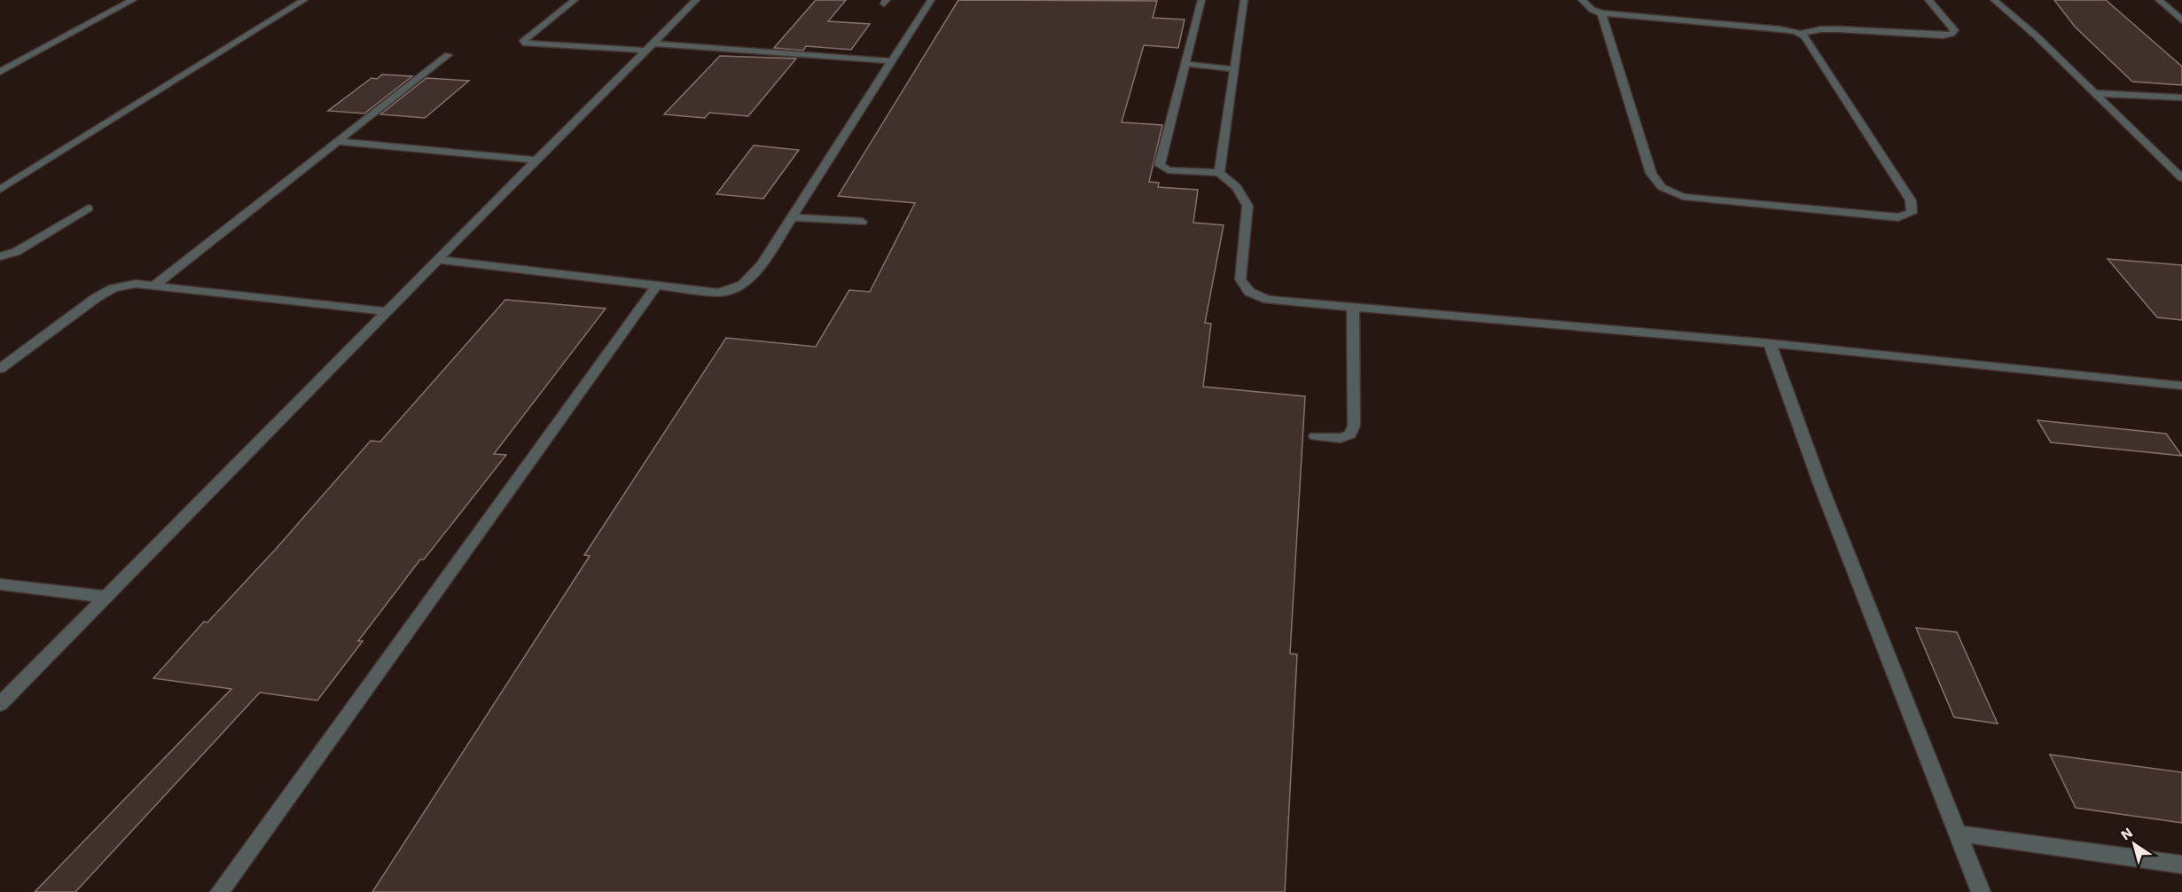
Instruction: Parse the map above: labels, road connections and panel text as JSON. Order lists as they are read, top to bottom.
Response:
{
  "north": "top left"
}
